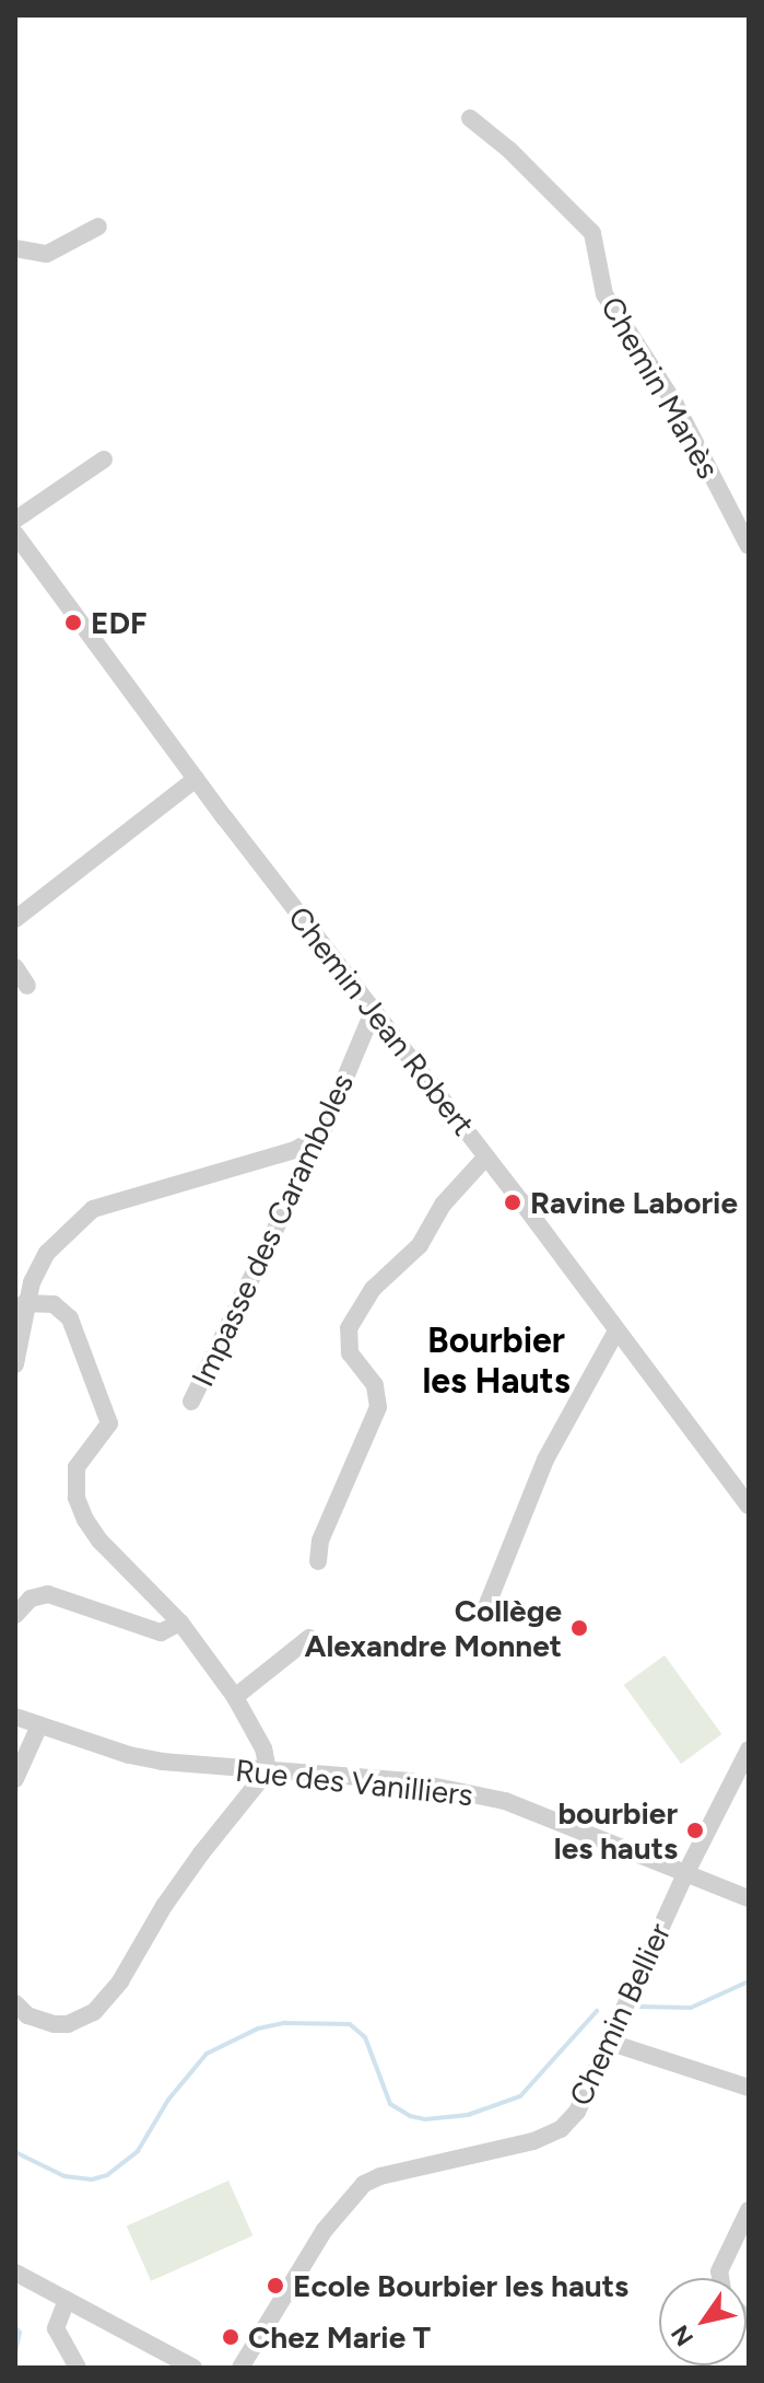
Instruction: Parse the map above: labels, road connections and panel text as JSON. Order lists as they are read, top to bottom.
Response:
{
  "streets": {
    "street": [
      "Chemin Manès",
      "Chemin Jean Robert",
      "Impasse des Caramboles",
      "Rue des Vanilliers",
      "Chemin Bellier"
    ]
  },
  "crossings": [
    ["Chemin Jean Robert", "Impasse des Caramboles"],
    ["Rue des Vanilliers", "Chemin Bellier"]
  ],
  "districts": ["Bourbier les Hauts"],
  "places": [
    "EDF",
    "Ravine Laborie",
    "Collège Alexandre Monnet",
    "bourbier les hauts",
    "Ecole Bourbier les hauts",
    "Chez Marie T"
  ],
  "north": "bottom left"
}
